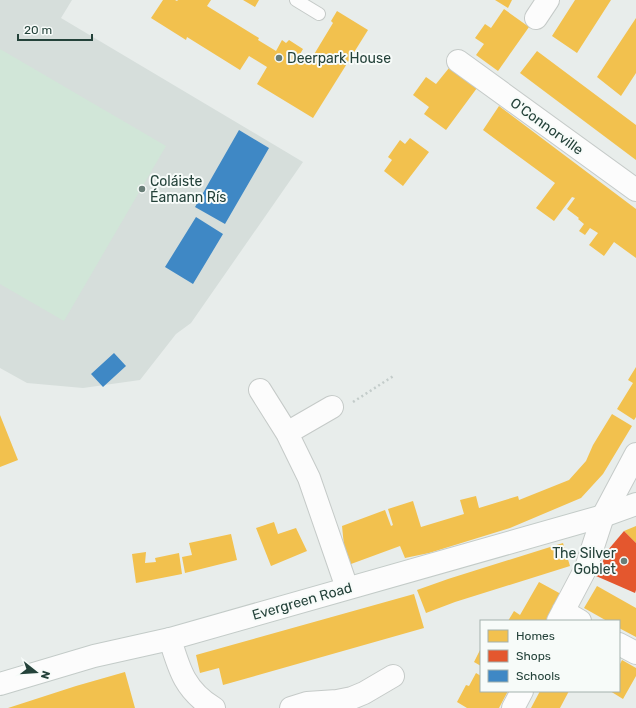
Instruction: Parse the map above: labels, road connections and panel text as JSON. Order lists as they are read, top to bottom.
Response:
{
  "streets": {
    "street": ["O'Connorville", "Evergreen Road"]
  },
  "places": ["Deerpark House", "Coláiste Éamann Rís", "The Silver Goblet"],
  "legend": ["Homes", "Shops", "Schools"],
  "scale_bar": "20 m",
  "north": "right"
}
